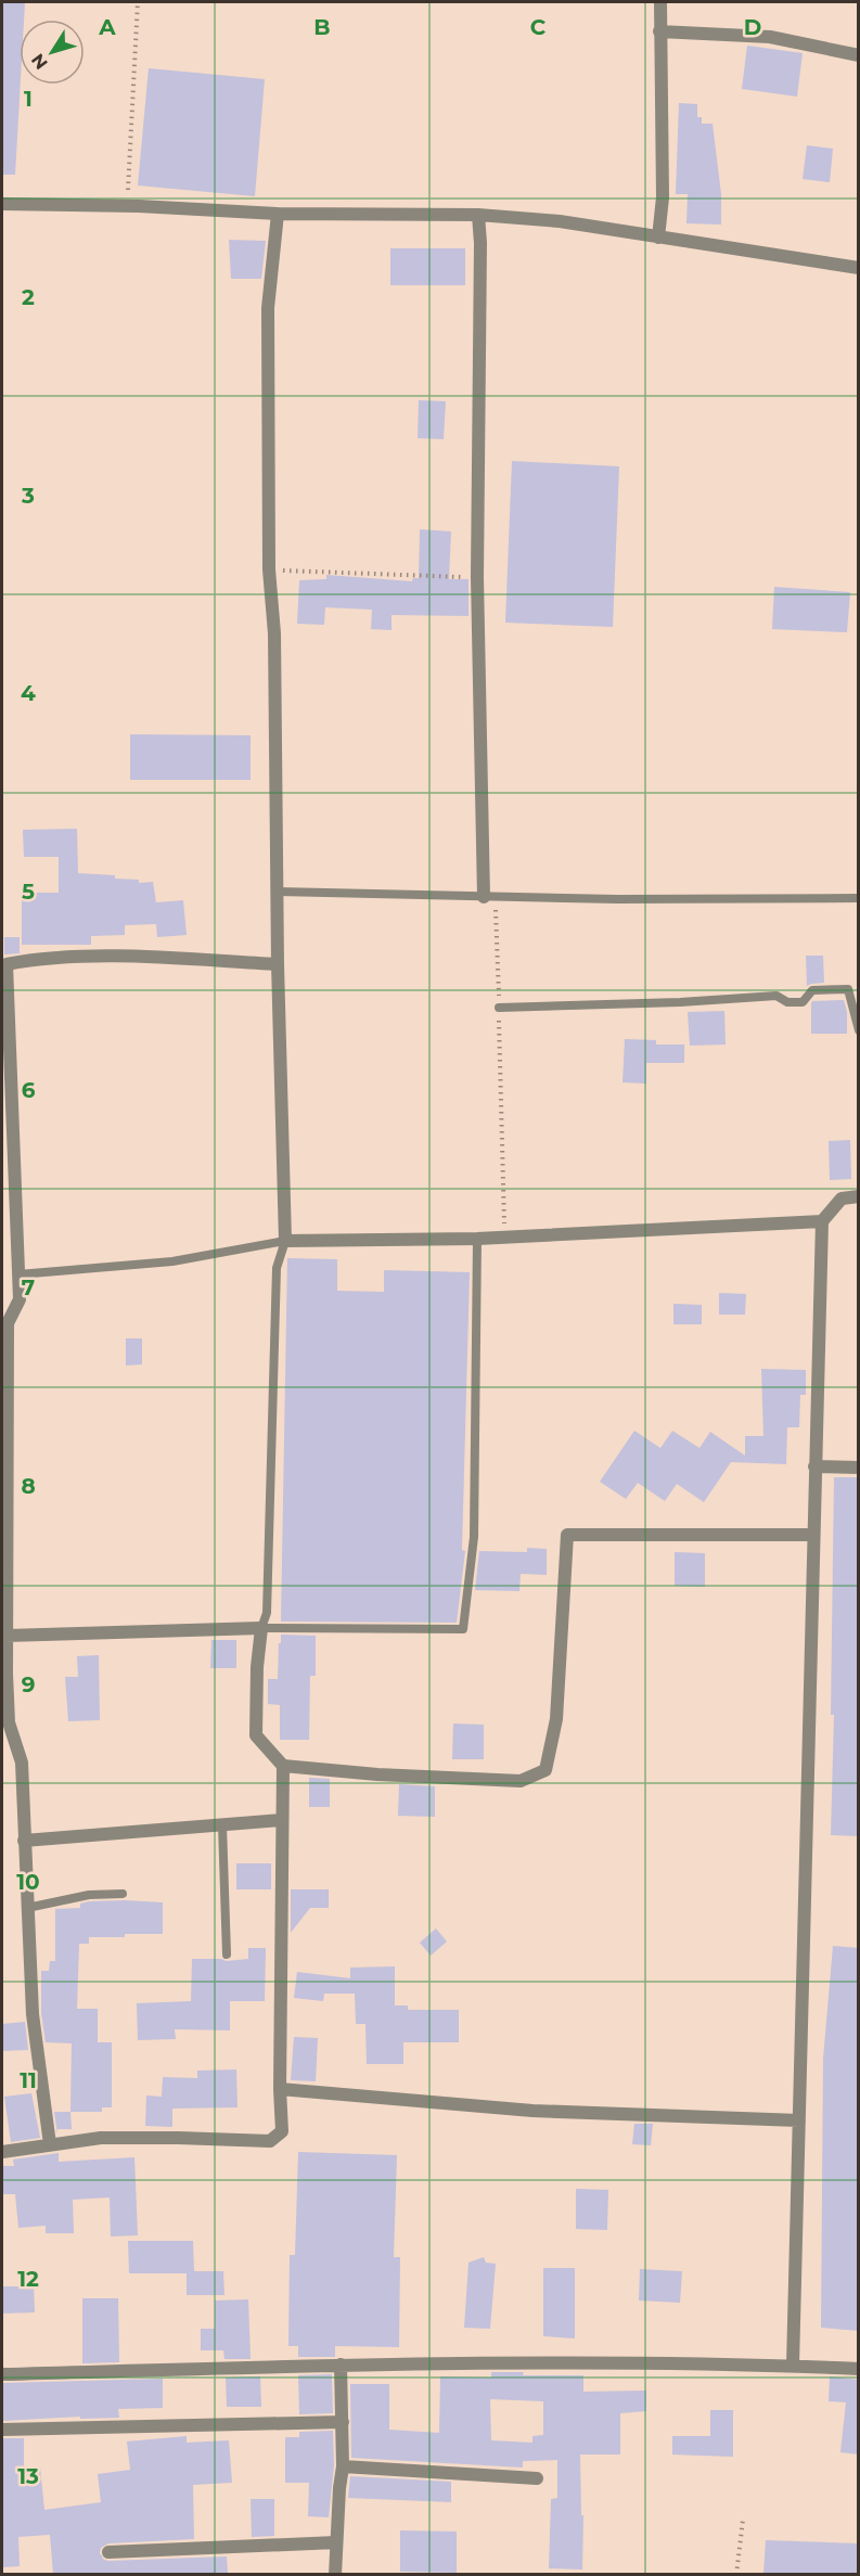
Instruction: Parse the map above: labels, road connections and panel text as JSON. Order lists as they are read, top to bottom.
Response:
{
  "north": "bottom left",
  "grid": {
    "columns": [
      "A",
      "B",
      "C",
      "D"
    ],
    "rows": [
      "1",
      "2",
      "3",
      "4",
      "5",
      "6",
      "7",
      "8",
      "9",
      "10",
      "11",
      "12",
      "13"
    ]
  }
}
